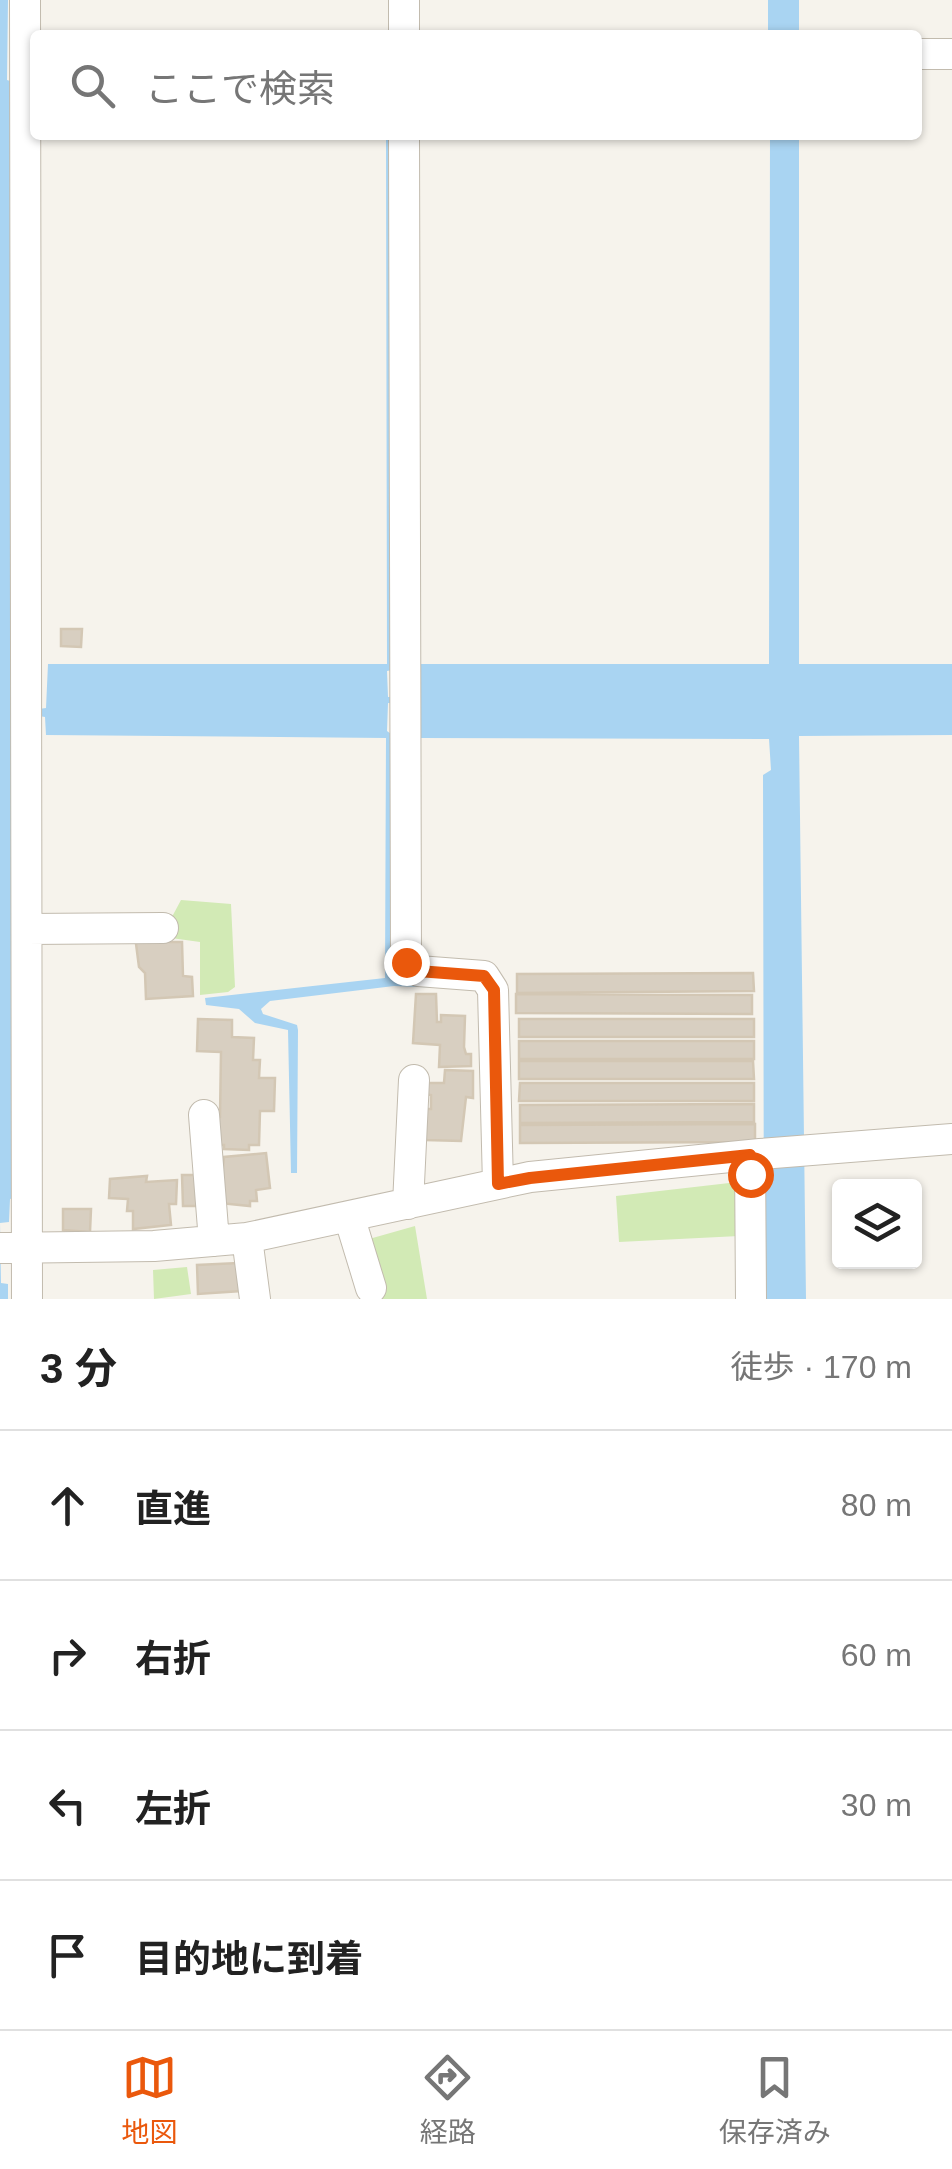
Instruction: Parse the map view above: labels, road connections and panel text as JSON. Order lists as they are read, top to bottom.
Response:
{
  "page": {
    "search": "ここで検索",
    "heading": ["3 分", "徒歩 · 170 m"],
    "list": [
      ["直進", "80 m"],
      ["右折", "60 m"],
      ["左折", "30 m"],
      "目的地に到着"
    ],
    "nav": ["地図", "経路", "保存済み"]
  }
}
